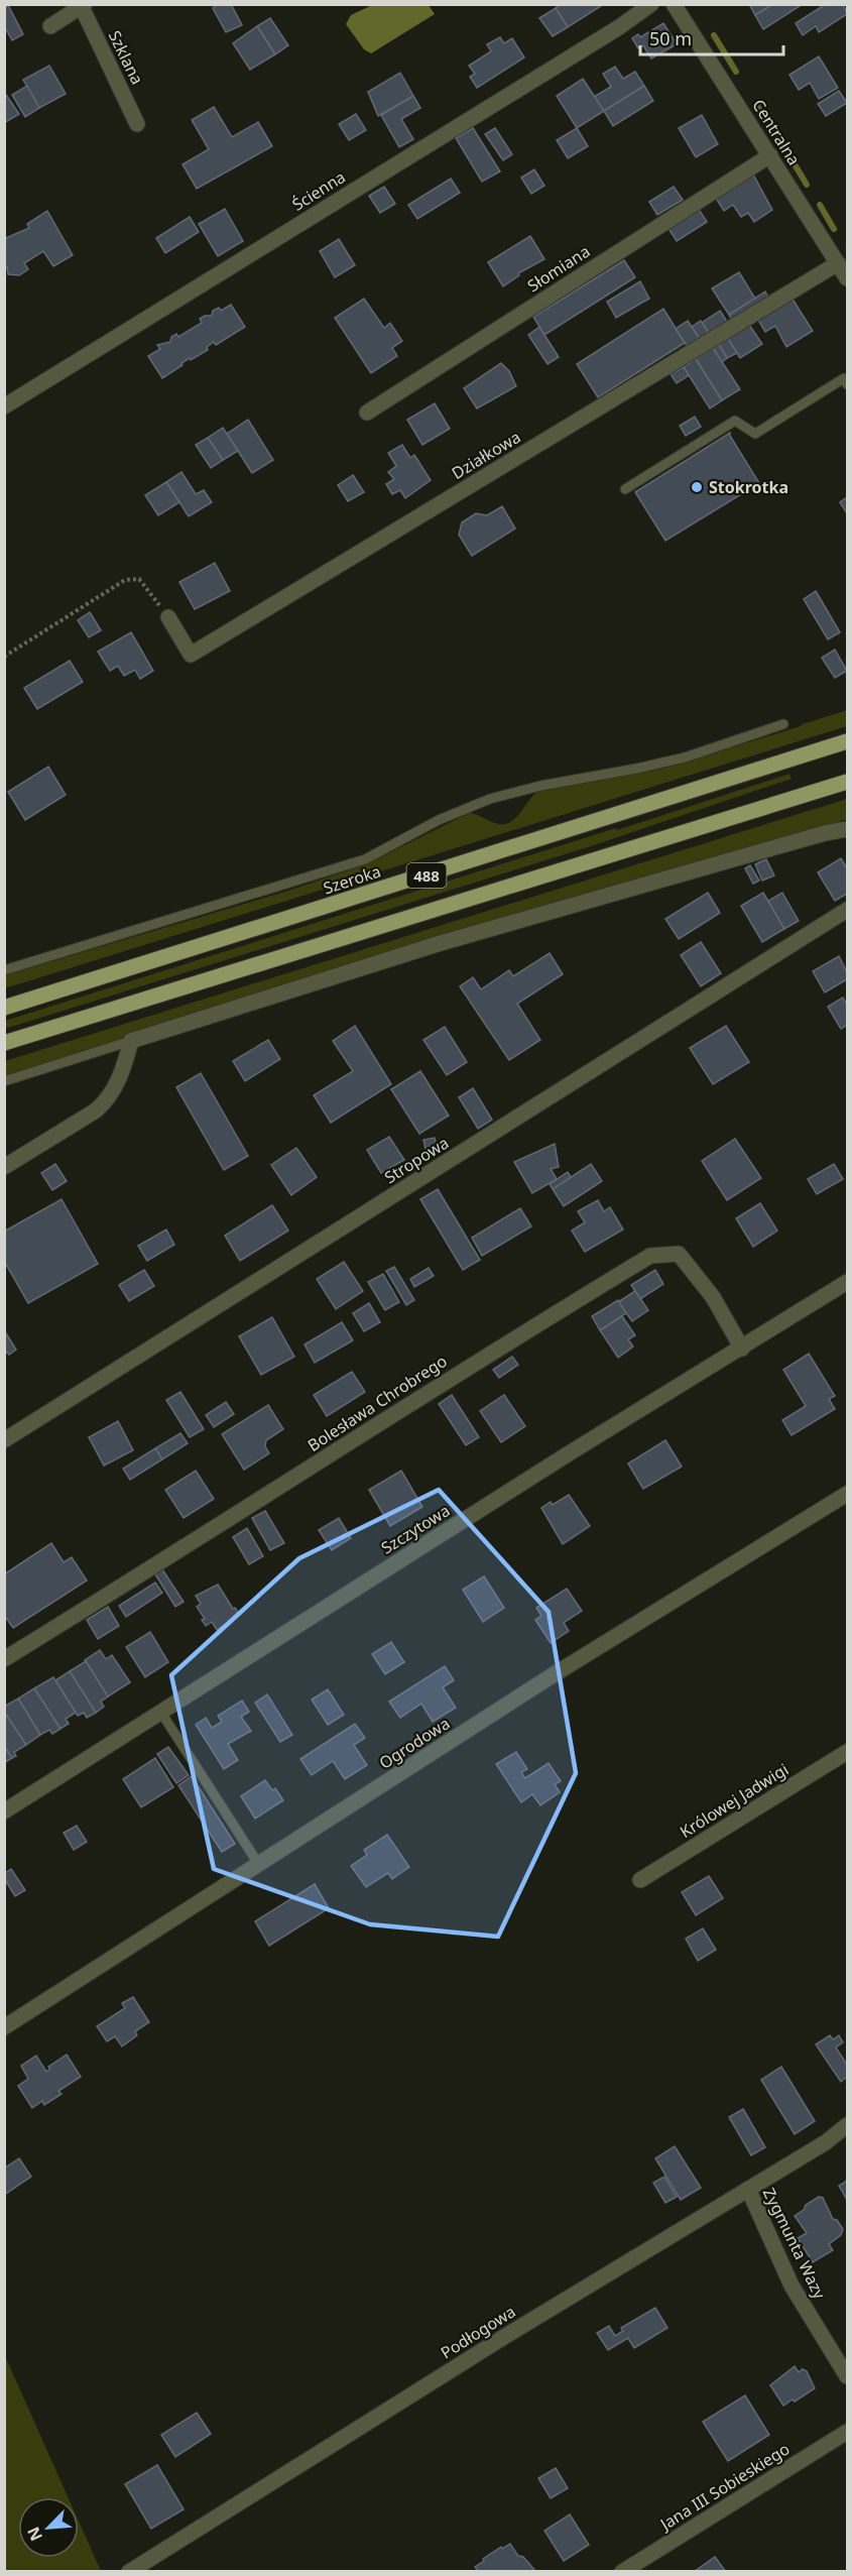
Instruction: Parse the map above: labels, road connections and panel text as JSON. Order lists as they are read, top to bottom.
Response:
{
  "streets": {
    "main road": ["488", "Szeroka"],
    "street": [
      "Szklana",
      "Centralna",
      "Ścienna",
      "Słomiana",
      "Działkowa",
      "Stropowa",
      "Bolesława Chrobrego",
      "Szczytowa",
      "Ogrodowa",
      "Królowej Jadwigi",
      "Zygmunta Wazy",
      "Podłogowa",
      "Jana III Sobieskiego"
    ]
  },
  "crossings": [
    ["Centralna", "Słomiana"],
    ["Centralna", "Działkowa"],
    ["Bolesława Chrobrego", "Szczytowa"],
    ["Zygmunta Wazy", "Podłogowa"]
  ],
  "places": ["Stokrotka"],
  "scale_bar": "50 m",
  "north": "bottom left"
}
